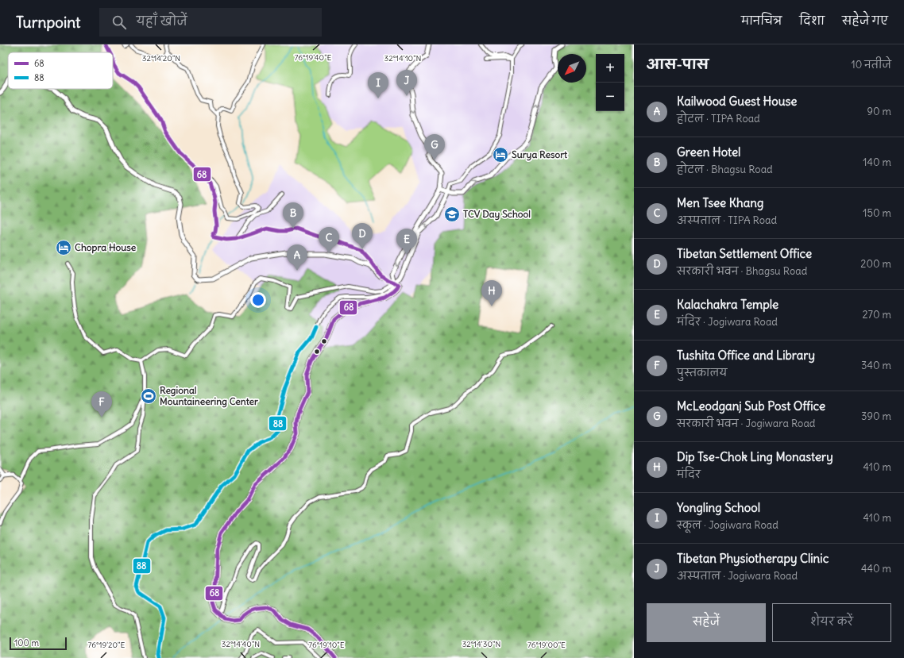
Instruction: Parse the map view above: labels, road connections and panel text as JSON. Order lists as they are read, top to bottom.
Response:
{
  "places": {
    "hotel": ["Surya Resort", "Chopra House"],
    "school or university": ["TCV Day School"],
    "sports": ["Regional Mountaineering Center"]
  },
  "lines": ["transit line 68", "transit line 88"],
  "legend": ["68", "88"],
  "scale_bar": "100 m",
  "north": "bottom left",
  "page": {
    "header": "Turnpoint",
    "search": "यहाँ खोजें",
    "nav": ["मानचित्र", "दिशा", "सहेजे गए"],
    "heading": ["आस-पास", "10 नतीजे"],
    "map_buttons": ["+", "−"],
    "pins": [
      "J",
      "I",
      "G",
      "B",
      "D",
      "C",
      "E",
      "A",
      "H",
      "F"
    ],
    "list": [
      {
        "mark": "A",
        "name": "Kailwood Guest House",
        "note": "होटल · TIPA Road",
        "value": "90 m"
      },
      {
        "mark": "B",
        "name": "Green Hotel",
        "note": "होटल · Bhagsu Road",
        "value": "140 m"
      },
      {
        "mark": "C",
        "name": "Men Tsee Khang",
        "note": "अस्पताल · TIPA Road",
        "value": "150 m"
      },
      {
        "mark": "D",
        "name": "Tibetan Settlement Office",
        "note": "सरकारी भवन · Bhagsu Road",
        "value": "200 m"
      },
      {
        "mark": "E",
        "name": "Kalachakra Temple",
        "note": "मंदिर · Jogiwara Road",
        "value": "270 m"
      },
      {
        "mark": "F",
        "name": "Tushita Office and Library",
        "note": "पुस्तकालय",
        "value": "340 m"
      },
      {
        "mark": "G",
        "name": "McLeodganj Sub Post Office",
        "note": "सरकारी भवन · Jogiwara Road",
        "value": "390 m"
      },
      {
        "mark": "H",
        "name": "Dip Tse-Chok Ling Monastery",
        "note": "मंदिर",
        "value": "410 m"
      },
      {
        "mark": "I",
        "name": "Yongling School",
        "note": "स्कूल · Jogiwara Road",
        "value": "410 m"
      },
      {
        "mark": "J",
        "name": "Tibetan Physiotherapy Clinic",
        "note": "अस्पताल · Jogiwara Road",
        "value": "440 m"
      }
    ],
    "buttons": ["सहेजें", "शेयर करें"],
    "scale": "100 m"
  },
  "coordinates": [
    "76°19'40\"E",
    "32°14'20\"N",
    "32°14'10\"N",
    "32°14'40\"N",
    "32°14'30\"N",
    "76°19'20\"E",
    "76°19'10\"E",
    "76°19'00\"E"
  ]
}
